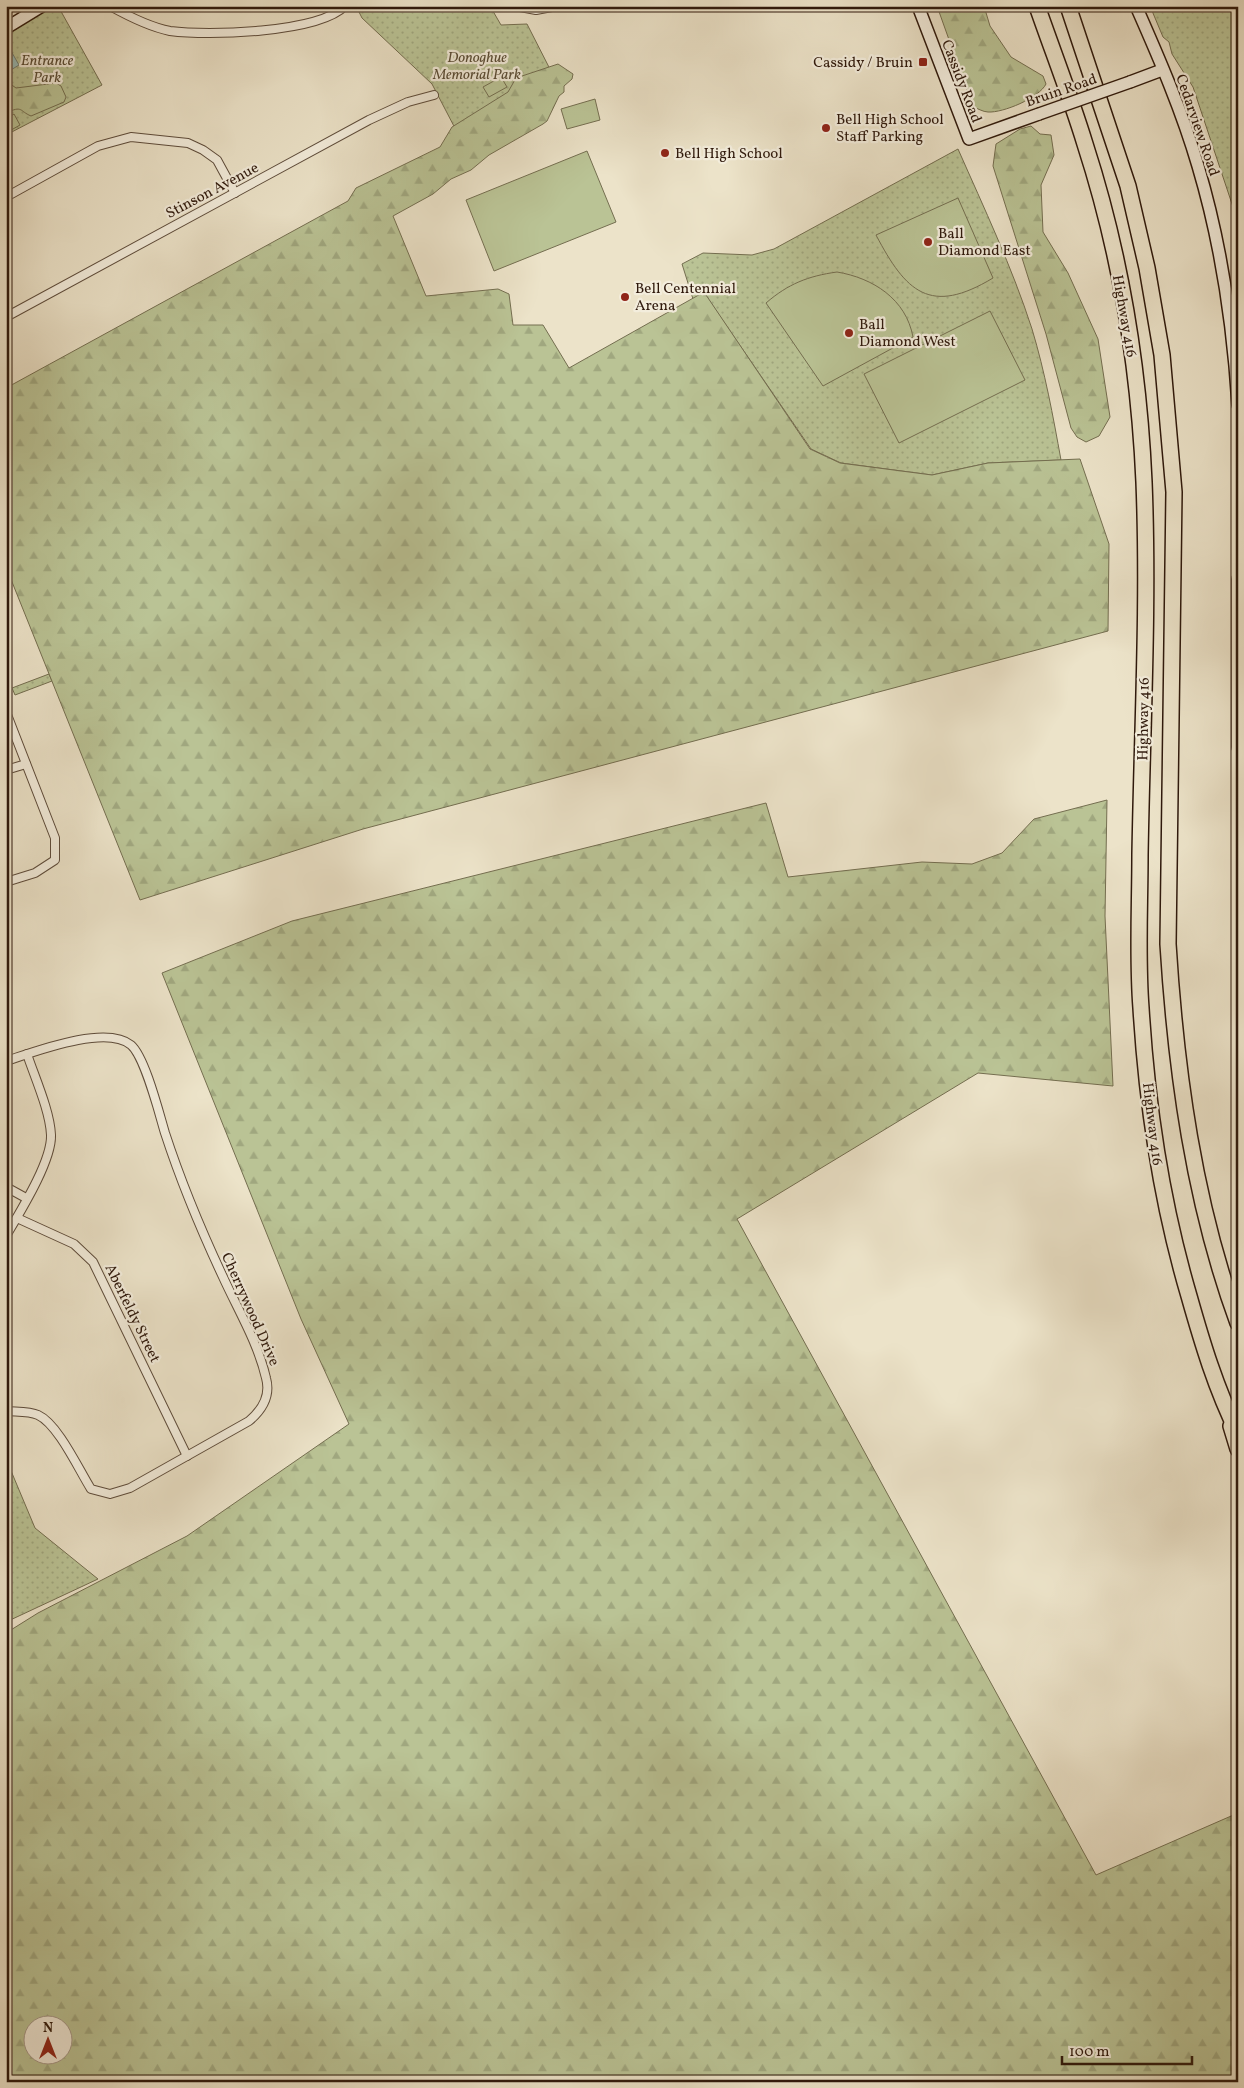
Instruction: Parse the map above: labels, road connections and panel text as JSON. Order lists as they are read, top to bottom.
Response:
{
  "streets": {
    "highway": ["Highway 416"],
    "main road": ["Cassidy Road", "Bruin Road", "Cedarview Road"],
    "street": ["Stinson Avenue", "Cherrywood Drive", "Aberfeldy Street"]
  },
  "crossings": [
    ["Cassidy Road", "Bruin Road"],
    ["Bruin Road", "Cedarview Road"],
    ["Cherrywood Drive", "Aberfeldy Street"]
  ],
  "parks": ["Donoghue Memorial Park", "Entrance Park"],
  "places": {
    "transit": ["Cassidy / Bruin"],
    "other": [
      "Bell High School Staff Parking",
      "Bell High School",
      "Ball Diamond East",
      "Bell Centennial Arena",
      "Ball Diamond West"
    ]
  },
  "scale_bar": "100 m",
  "north": "top"
}
